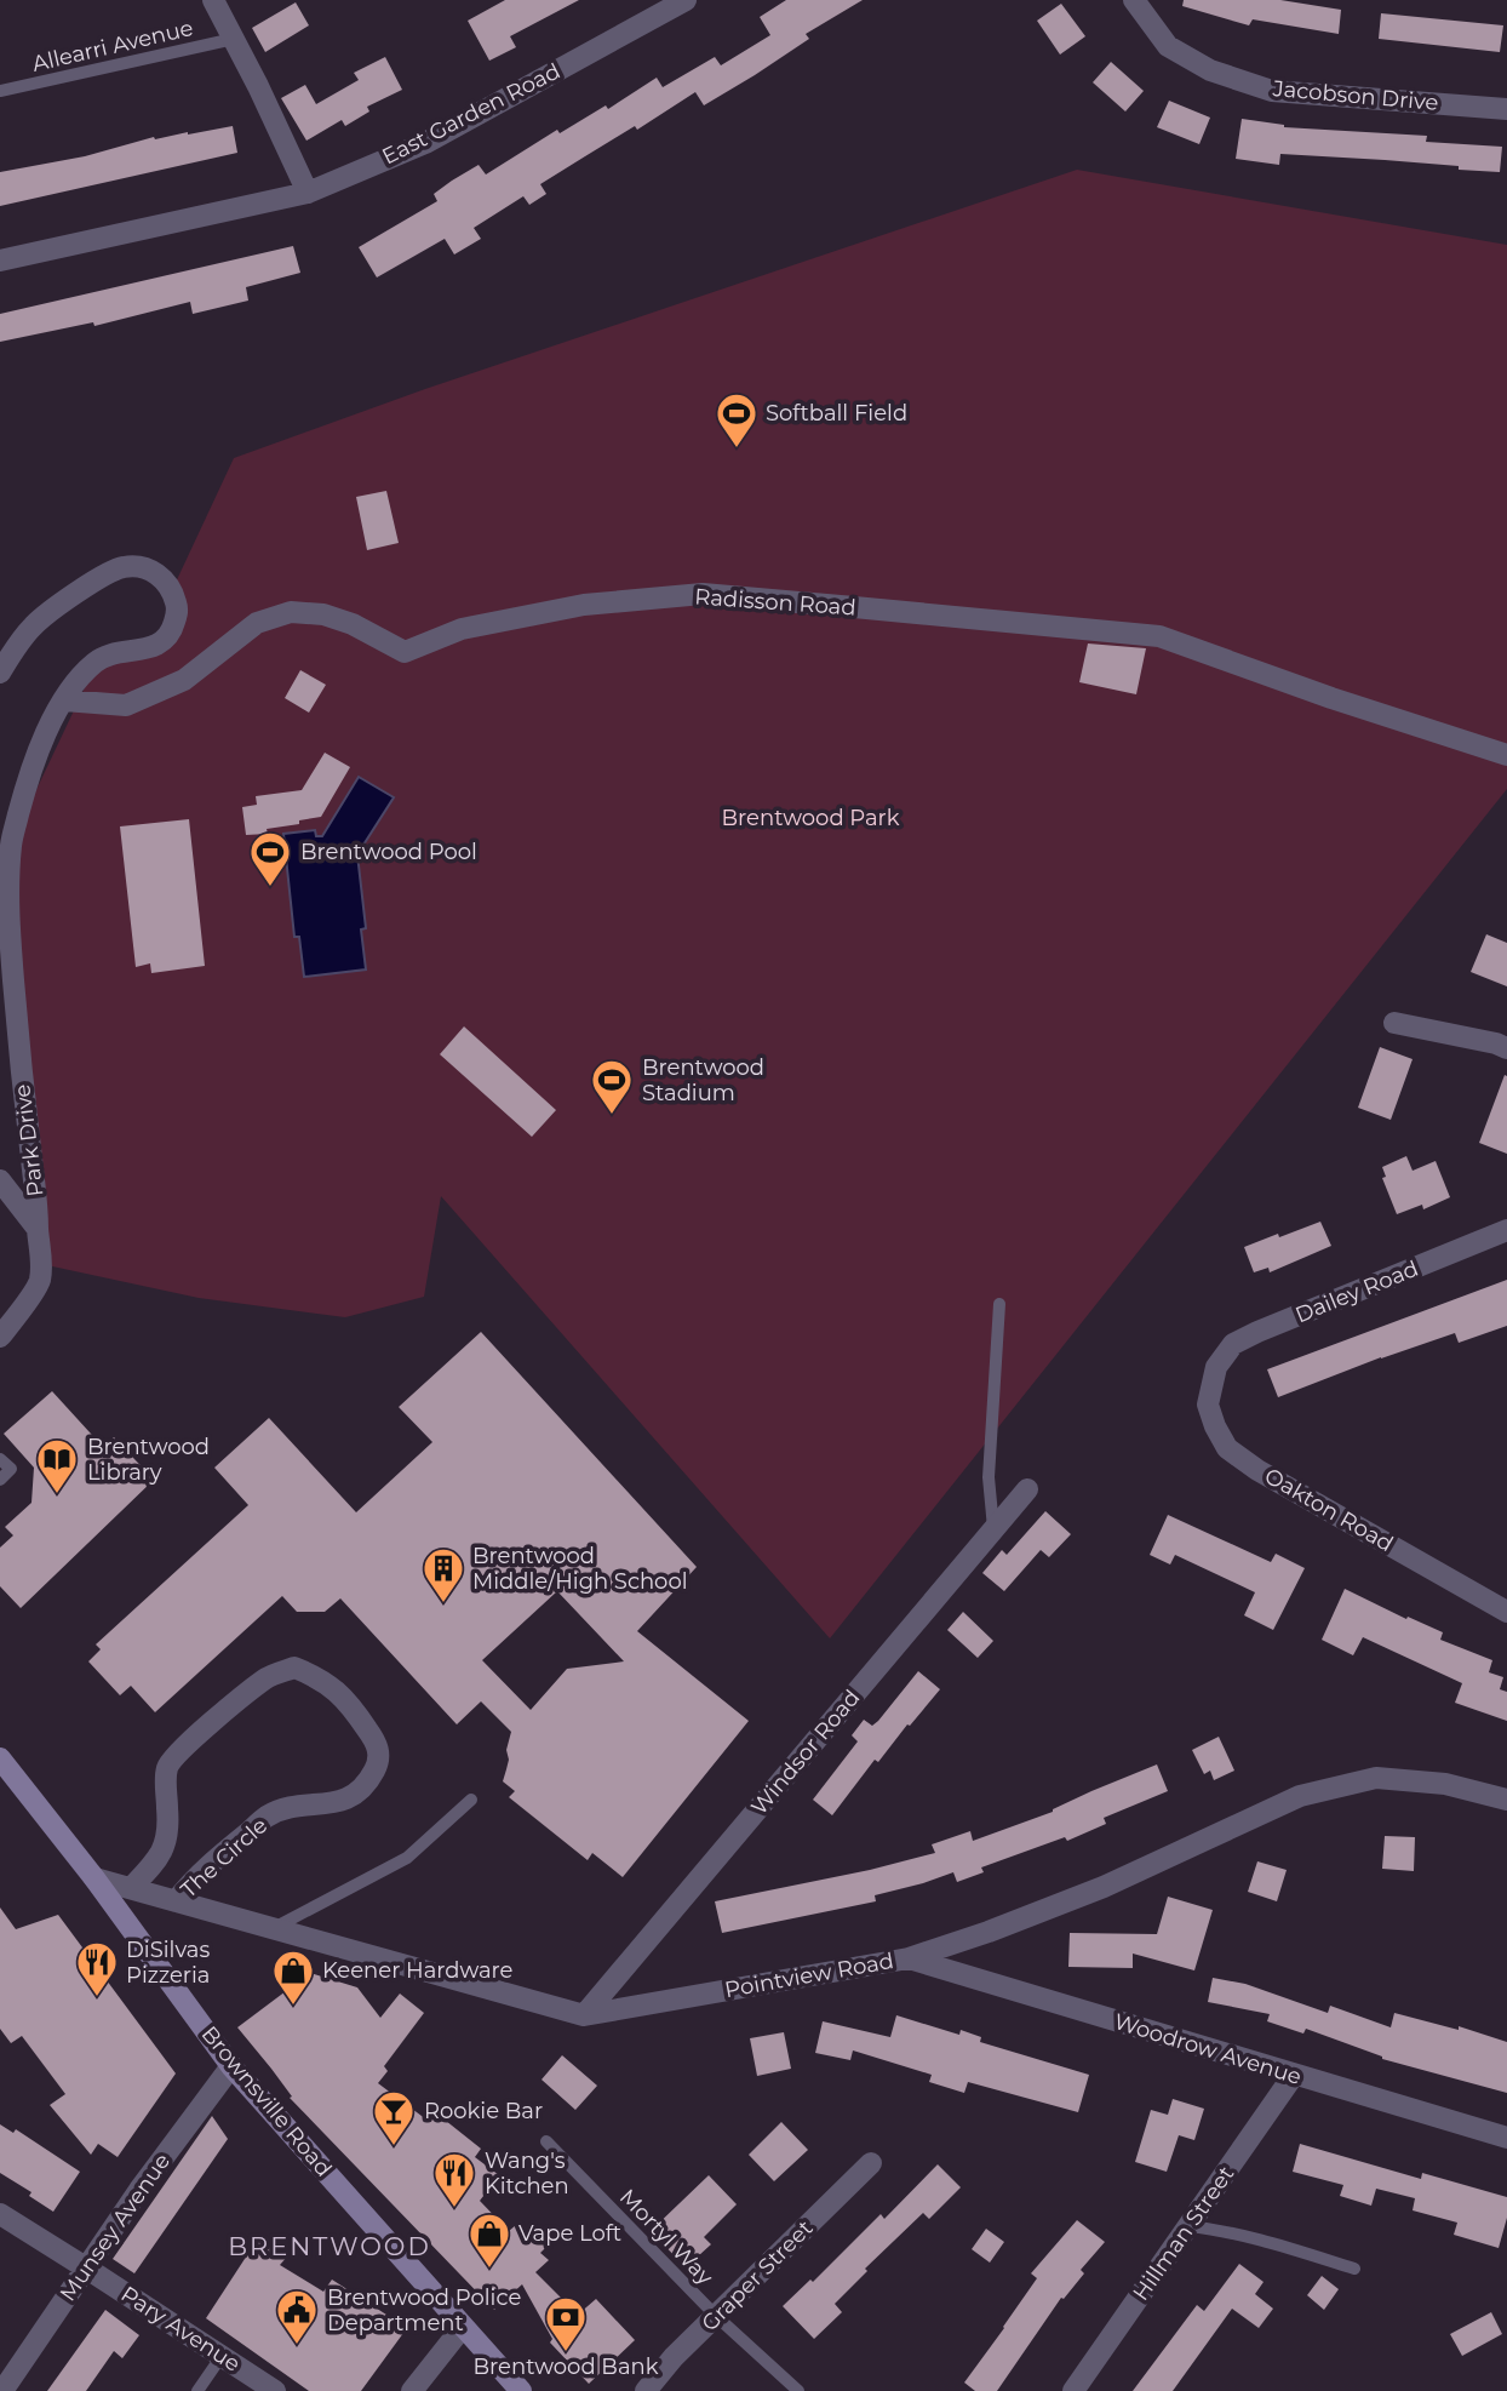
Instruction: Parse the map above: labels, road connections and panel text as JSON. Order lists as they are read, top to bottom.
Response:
{
  "streets": {
    "main road": ["Brownsville Road"],
    "street": [
      "Jacobson Drive",
      "East Garden Road",
      "Radisson Road",
      "Park Drive",
      "Dailey Road",
      "Oakton Road",
      "Windsor Road",
      "The Circle",
      "Pointview Road",
      "Woodrow Avenue",
      "Munsey Avenue",
      "Hillman Street",
      "Graper Street",
      "Pary Avenue"
    ],
    "lane": ["Allearri Avenue", "Mortyl Way"]
  },
  "crossings": [
    ["Radisson Road", "Park Drive"],
    ["Dailey Road", "Oakton Road"],
    ["Windsor Road", "Pointview Road"],
    ["The Circle", "Pointview Road"],
    ["Pointview Road", "Woodrow Avenue"],
    ["Pointview Road", "Brownsville Road"],
    ["Woodrow Avenue", "Hillman Street"],
    ["Brownsville Road", "Munsey Avenue"],
    ["Munsey Avenue", "Pary Avenue"],
    ["Mortyl Way", "Graper Street"]
  ],
  "districts": ["BRENTWOOD"],
  "parks": ["Brentwood Park"],
  "places": {
    "sports": ["Softball Field", "Brentwood Pool", "Brentwood Stadium"],
    "library": ["Brentwood Library"],
    "building": ["Brentwood Middle/High School"],
    "restaurant": ["DiSilvas Pizzeria", "Wang's Kitchen"],
    "shop": ["Keener Hardware", "Vape Loft"],
    "bar": ["Rookie Bar"],
    "public building": ["Brentwood Police Department"],
    "bank": ["Brentwood Bank"]
  }
}
